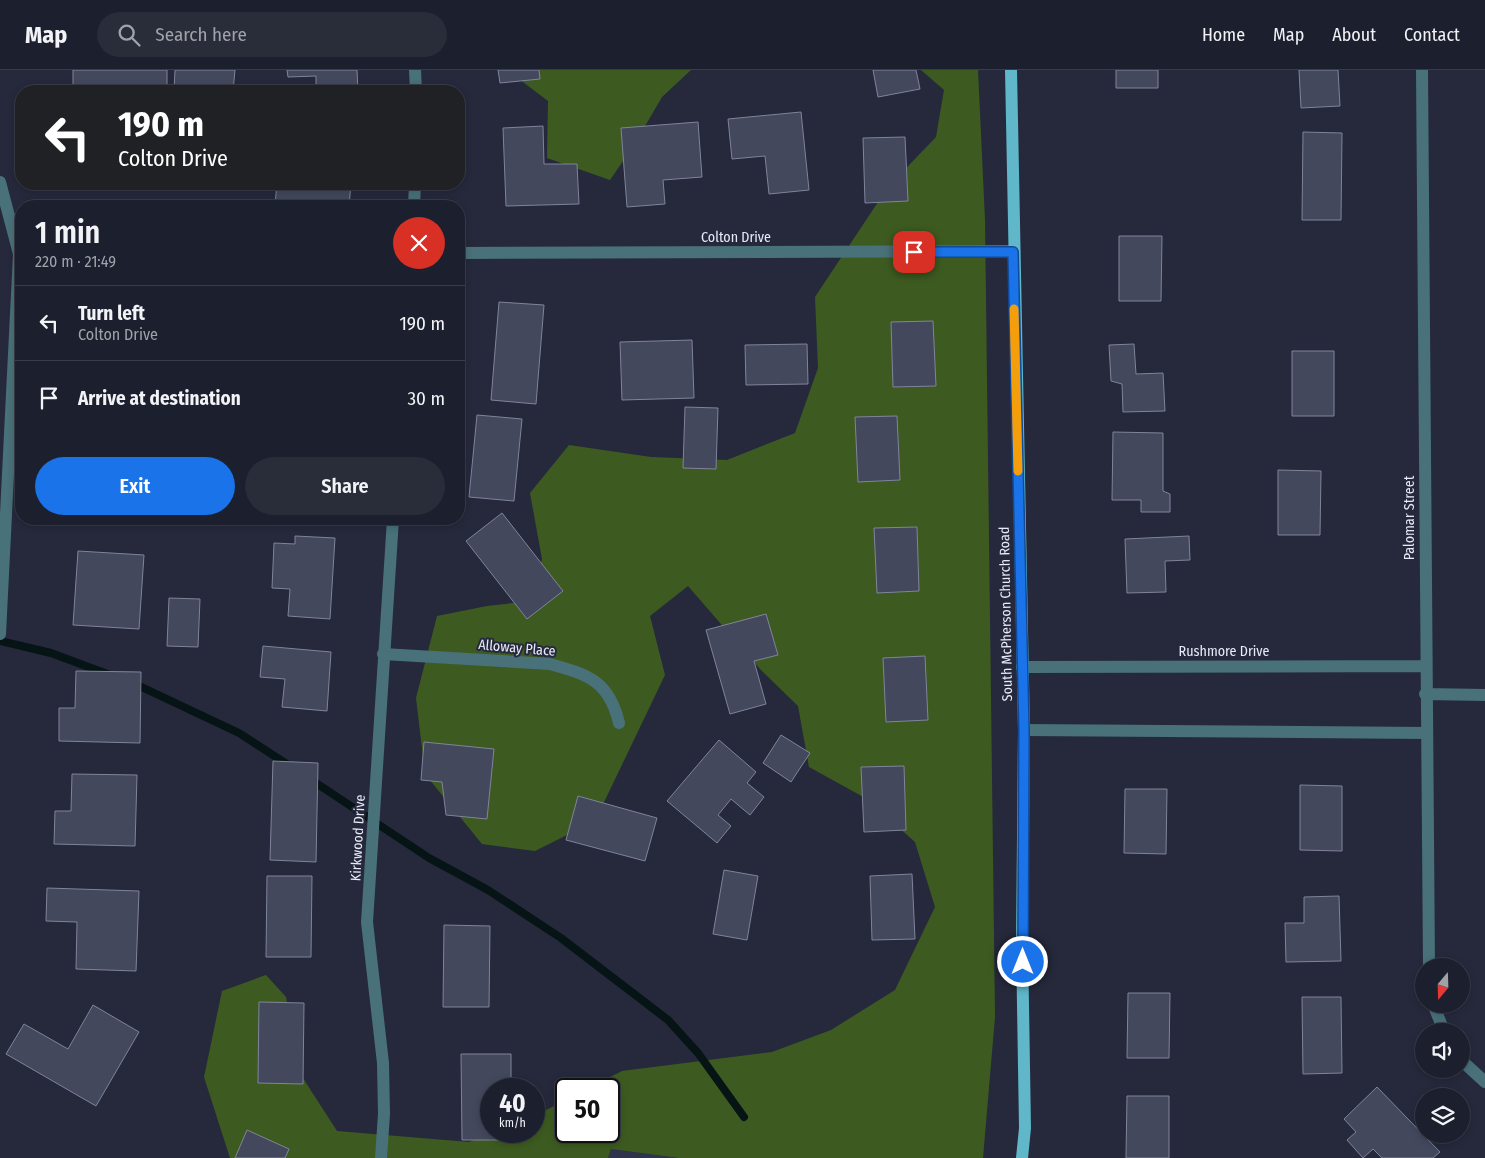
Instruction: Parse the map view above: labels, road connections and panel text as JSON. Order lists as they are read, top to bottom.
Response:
{
  "streets": {
    "main road": ["South McPherson Church Road"],
    "street": [
      "Colton Drive",
      "Palomar Street",
      "Alloway Place",
      "Rushmore Drive",
      "Kirkwood Drive"
    ]
  },
  "crossings": [
    ["Colton Drive", "South McPherson Church Road"],
    ["Palomar Street", "Rushmore Drive"],
    ["South McPherson Church Road", "Rushmore Drive"],
    ["Alloway Place", "Kirkwood Drive"]
  ],
  "north": "bottom",
  "page": {
    "header": "Map",
    "search": "Search here",
    "nav": [
      "Home",
      "Map",
      "About",
      "Contact"
    ],
    "turn": ["190 m", "Colton Drive"],
    "heading": ["1 min", "220 m · 21:49"],
    "list": [
      {
        "name": "Turn left",
        "note": "Colton Drive",
        "value": "190 m"
      },
      {
        "name": "Arrive at destination",
        "value": "30 m"
      }
    ],
    "buttons": ["Exit", "Share"],
    "speed": "40 km/h",
    "limit": "50"
  }
}
